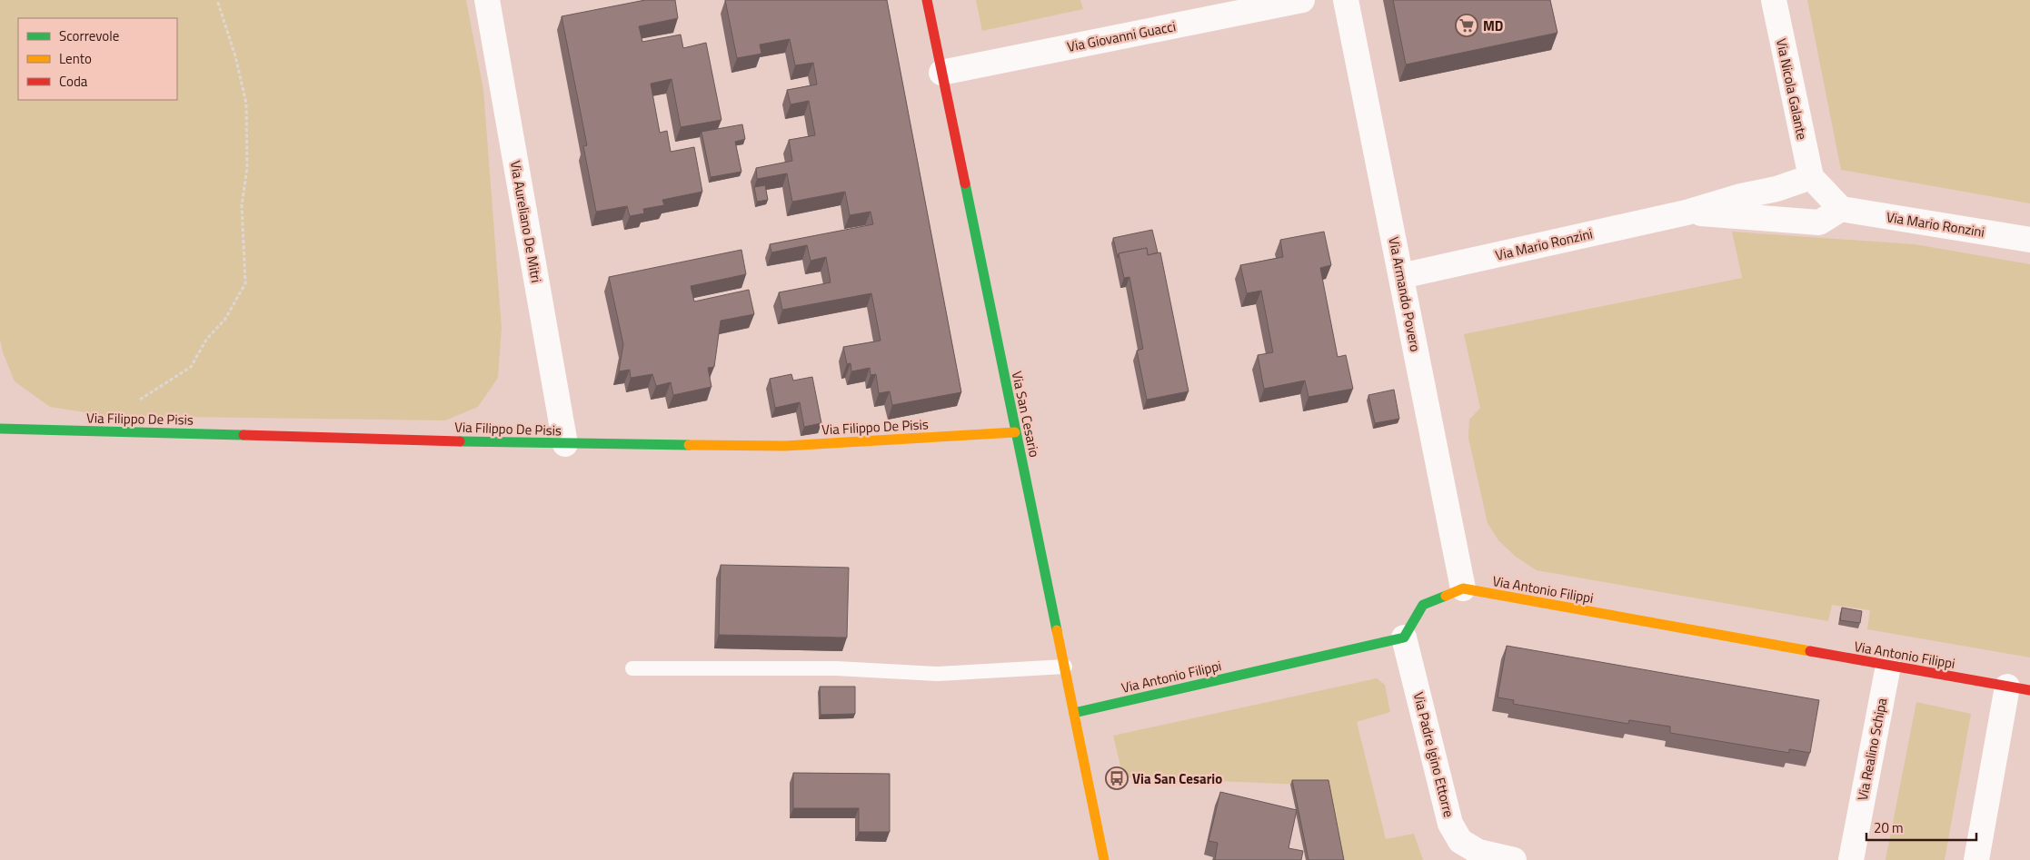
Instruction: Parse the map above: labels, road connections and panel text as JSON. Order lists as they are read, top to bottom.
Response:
{
  "streets": {
    "street": [
      "Via Giovanni Guacci",
      "Via Nicola Galante",
      "Via Aureliano De Mitri",
      "Via Mario Ronzini",
      "Via Armando Povero",
      "Via San Cesario",
      "Via Filippo De Pisis",
      "Via Antonio Filippi",
      "Via Realino Schipa",
      "Via Padre Igino Ettorre"
    ]
  },
  "crossings": [
    ["Via Giovanni Guacci", "Via San Cesario"],
    ["Via Nicola Galante", "Via Mario Ronzini"],
    ["Via Aureliano De Mitri", "Via Filippo De Pisis"],
    ["Via Mario Ronzini", "Via Armando Povero"],
    ["Via Armando Povero", "Via Antonio Filippi"],
    ["Via San Cesario", "Via Filippo De Pisis"],
    ["Via San Cesario", "Via Antonio Filippi"],
    ["Via Antonio Filippi", "Via Realino Schipa"],
    ["Via Antonio Filippi", "Via Padre Igino Ettorre"]
  ],
  "places": {
    "supermarket": ["MD"],
    "bus stop": ["Via San Cesario"]
  },
  "legend": ["Scorrevole", "Lento", "Coda"],
  "scale_bar": "20 m"
}
